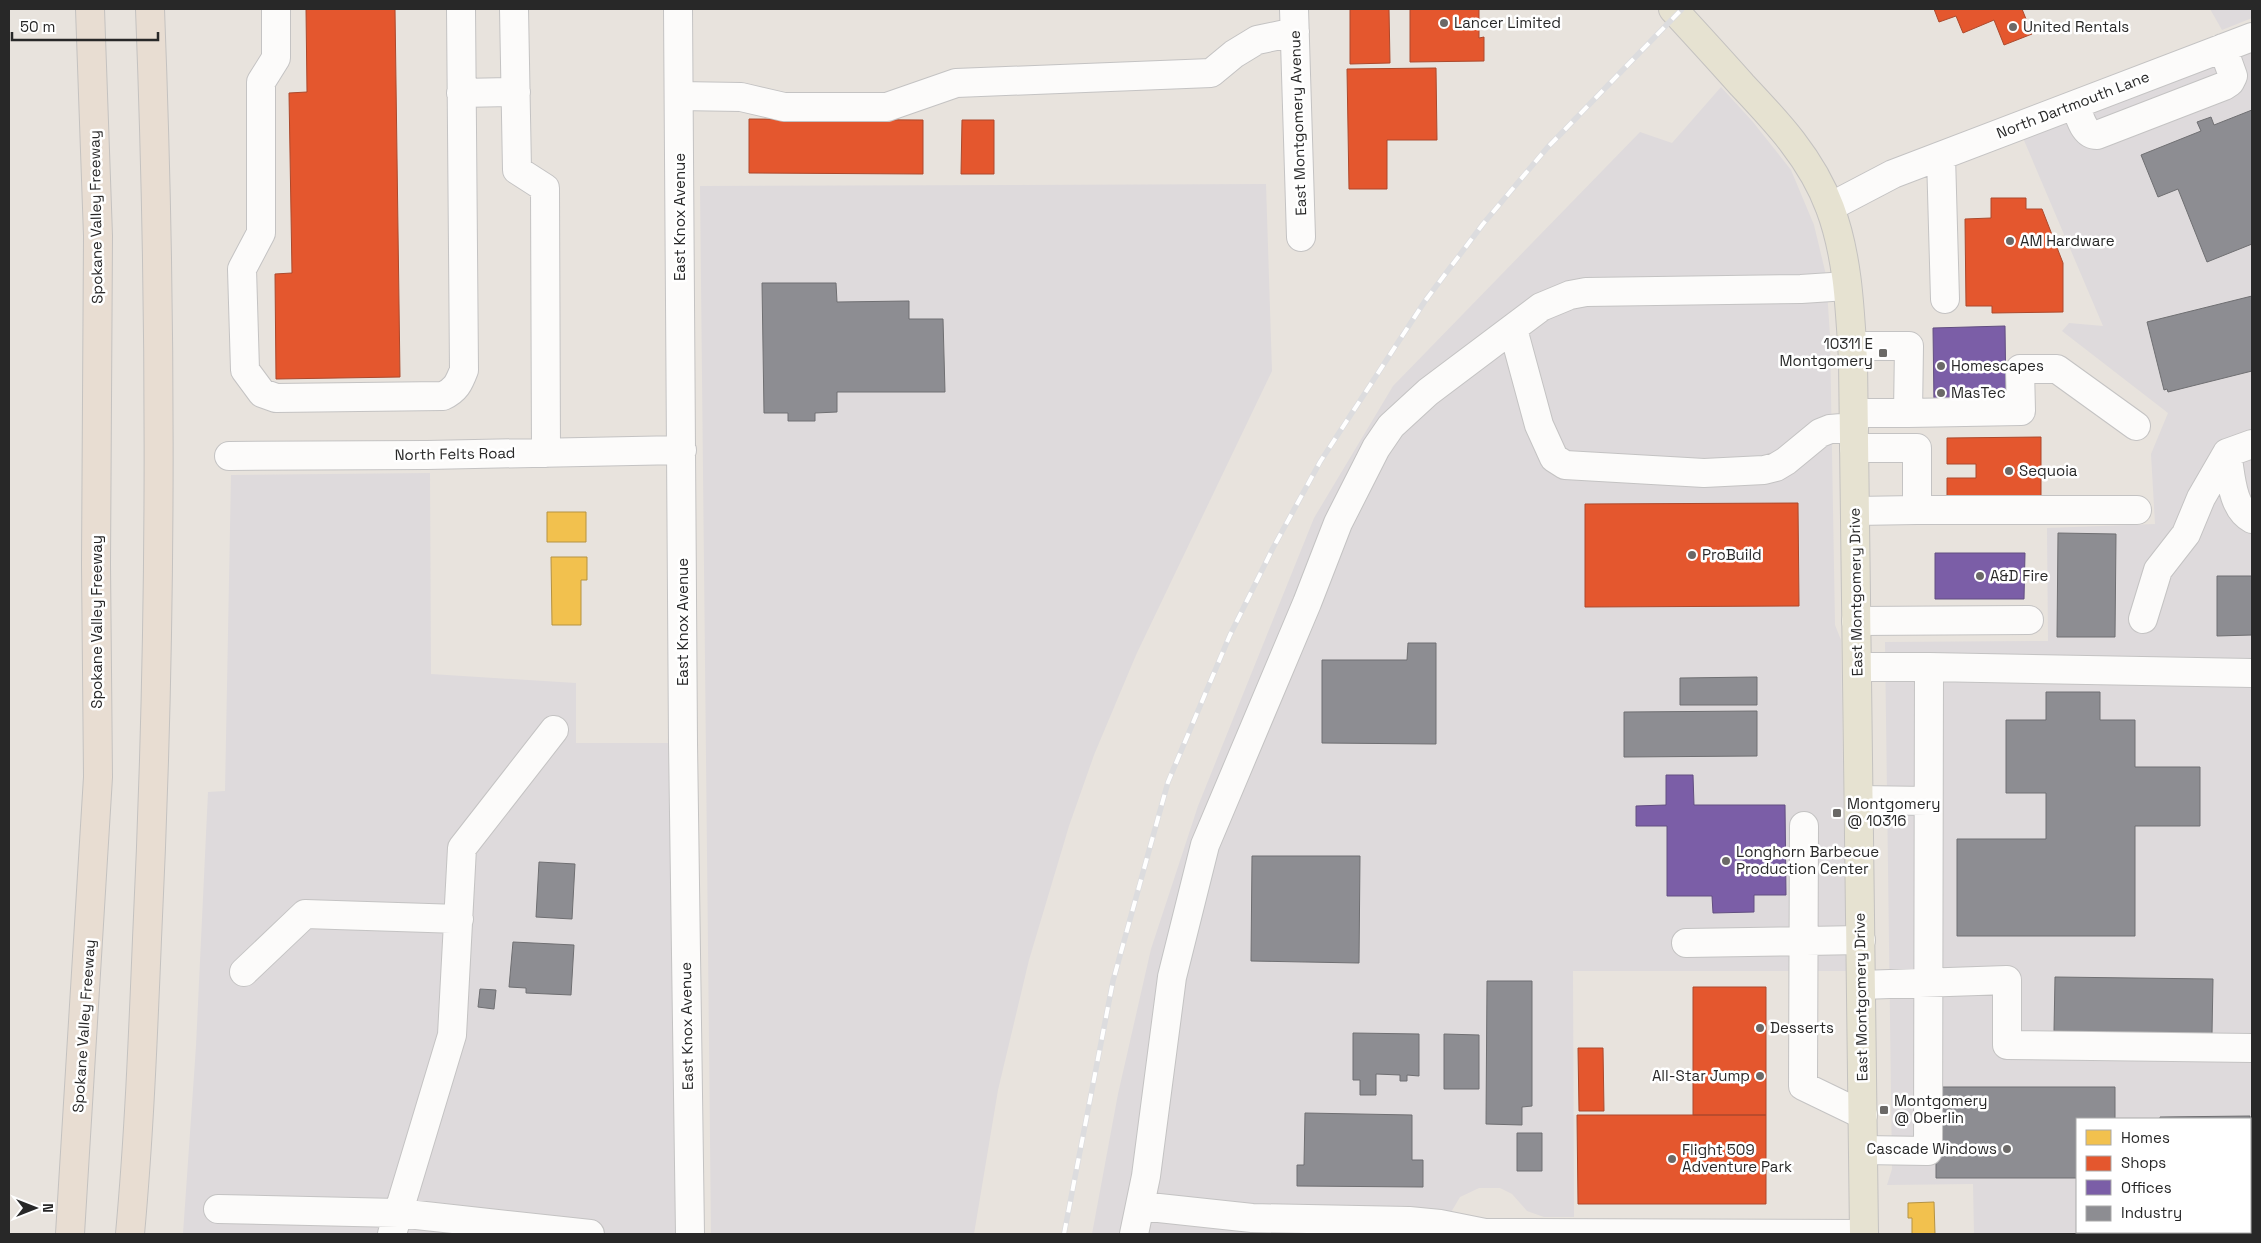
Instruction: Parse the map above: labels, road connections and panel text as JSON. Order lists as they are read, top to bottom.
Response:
{
  "streets": {
    "highway": ["Spokane Valley Freeway"],
    "main road": ["East Montgomery Drive"],
    "street": [
      "North Dartmouth Lane",
      "East Montgomery Avenue",
      "East Knox Avenue",
      "North Felts Road"
    ]
  },
  "crossings": [
    ["North Dartmouth Lane", "East Montgomery Drive"],
    ["East Knox Avenue", "North Felts Road"]
  ],
  "places": {
    "other": [
      "Lancer Limited",
      "United Rentals",
      "AM Hardware",
      "Homescapes",
      "MasTec",
      "Sequoia",
      "ProBuild",
      "A&D Fire",
      "Longhorn Barbecue Production Center",
      "Desserts",
      "All-Star Jump",
      "Cascade Windows",
      "Flight 509 Adventure Park"
    ],
    "transit": ["10311 E Montgomery", "Montgomery @ 10316", "Montgomery @ Oberlin"]
  },
  "legend": [
    "Homes",
    "Shops",
    "Offices",
    "Industry"
  ],
  "scale_bar": "50 m",
  "north": "right"
}
